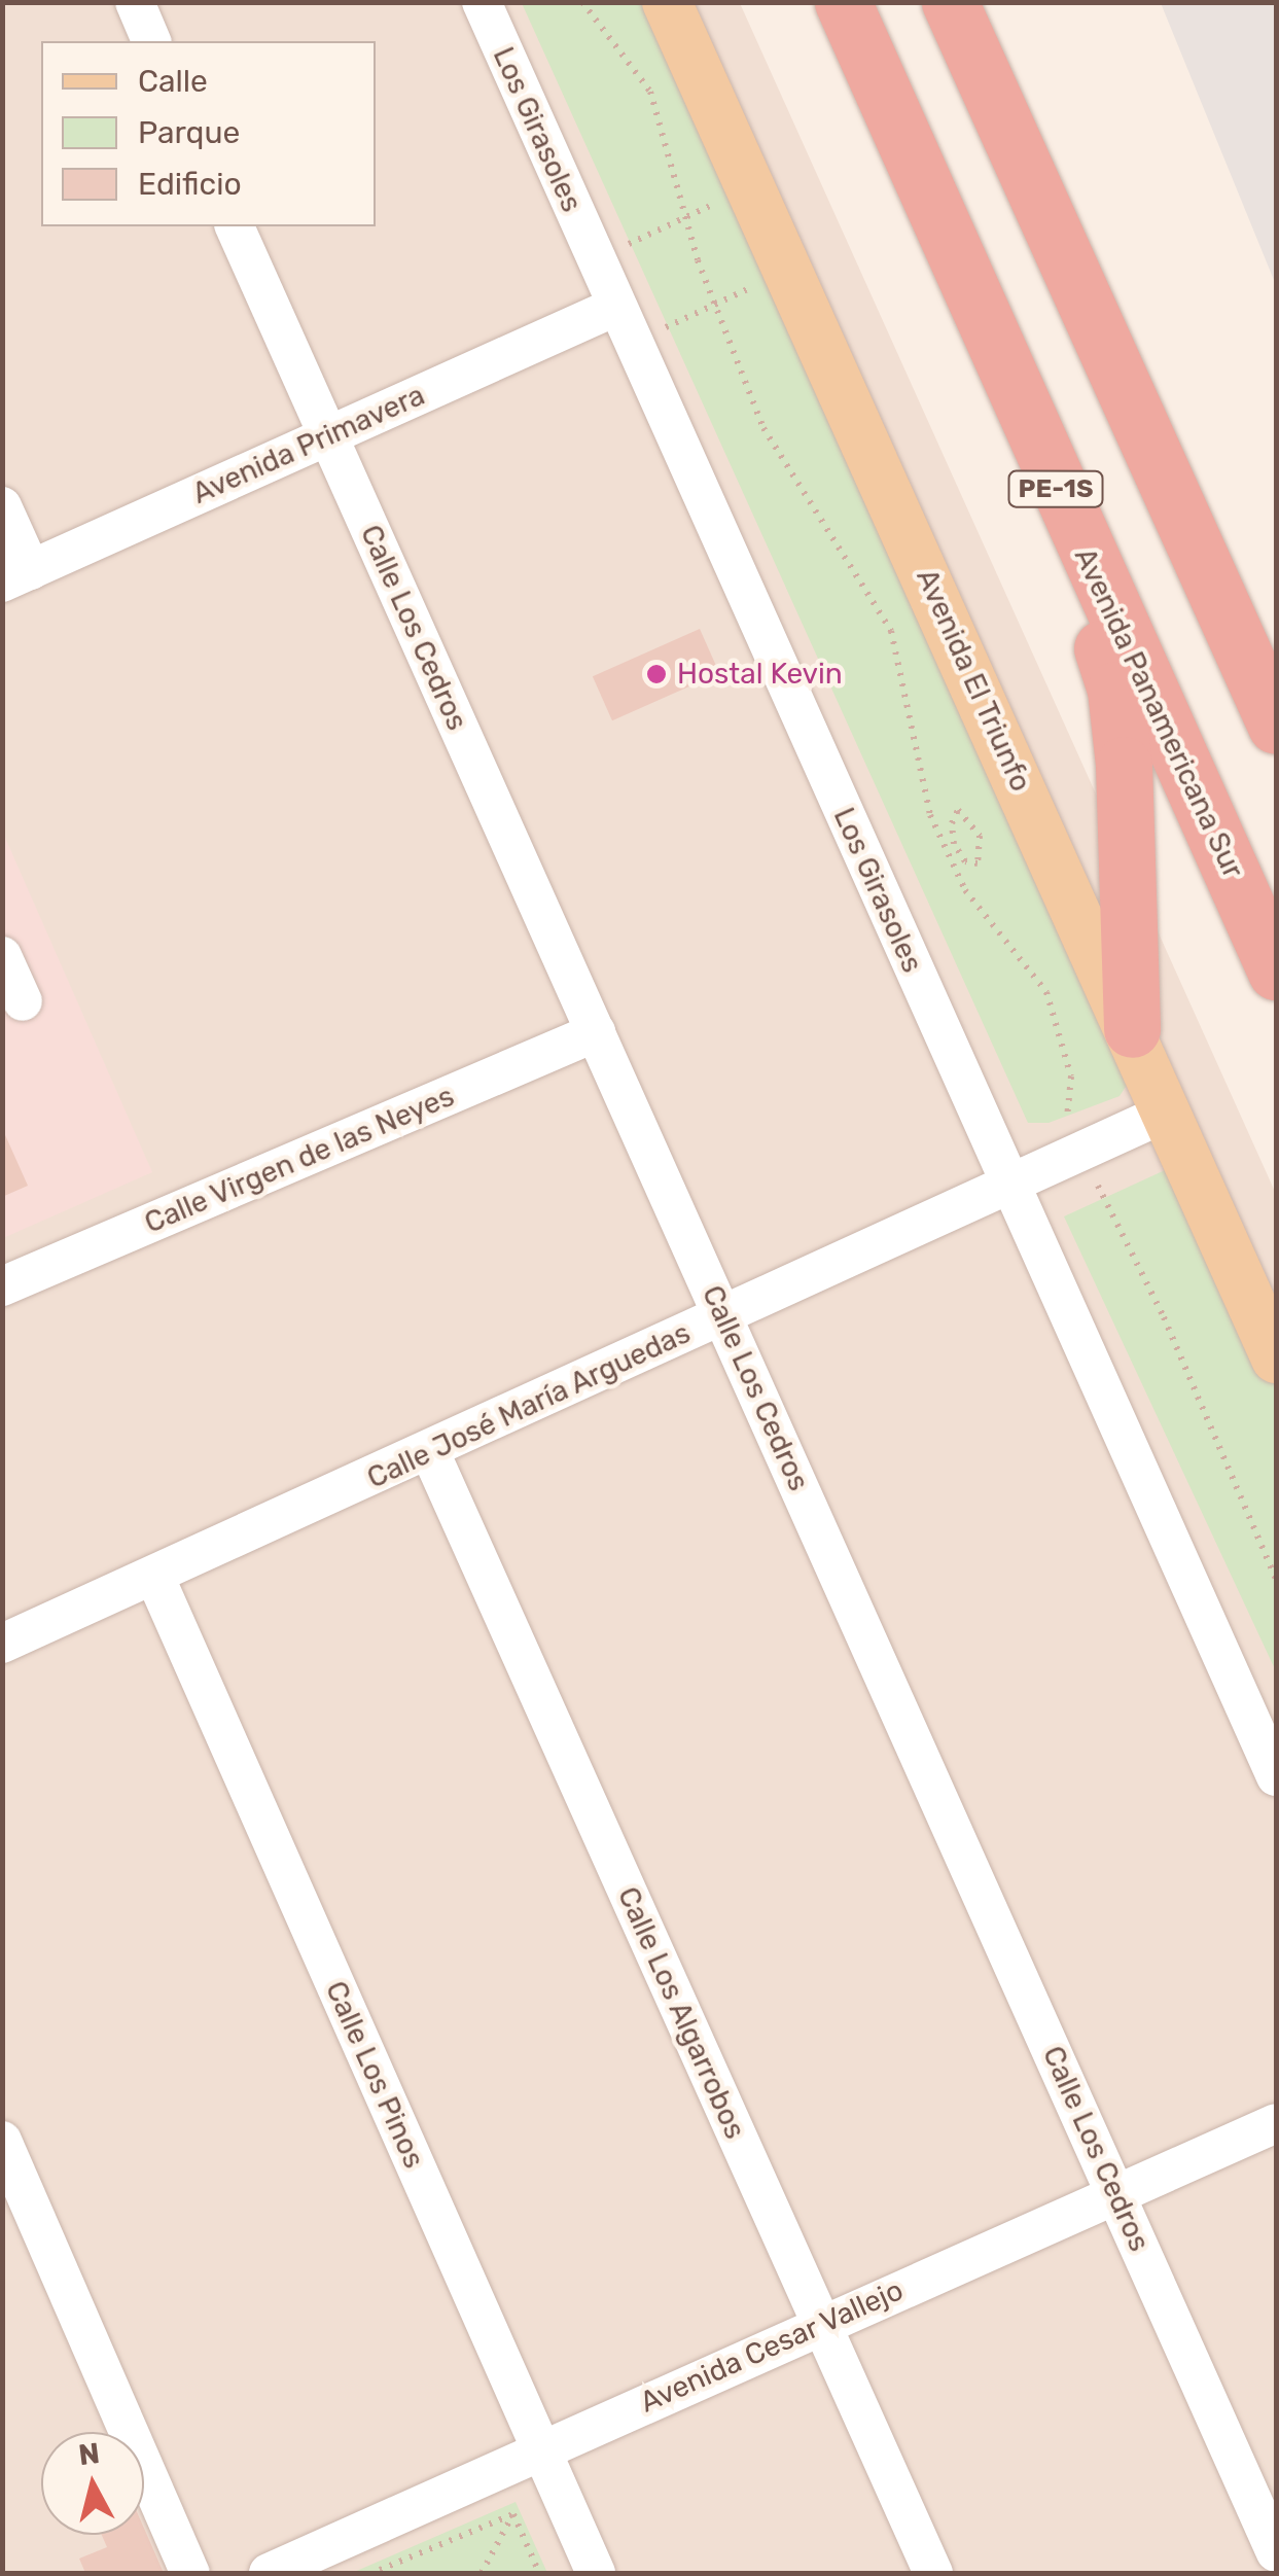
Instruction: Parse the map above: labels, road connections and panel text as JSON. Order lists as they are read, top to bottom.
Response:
{
  "streets": {
    "highway": ["PE-1S", "Avenida Panamericana Sur"],
    "main road": ["Avenida El Triunfo"],
    "street": [
      "Los Girasoles",
      "Avenida Primavera",
      "Calle Los Cedros",
      "Calle Virgen de las Neyes",
      "Calle José María Arguedas",
      "Calle Los Algarrobos",
      "Calle Los Pinos",
      "Avenida Cesar Vallejo"
    ]
  },
  "crossings": [
    ["Los Girasoles", "Avenida Primavera"],
    ["Los Girasoles", "Calle José María Arguedas"],
    ["Avenida Primavera", "Calle Los Cedros"],
    ["Calle Los Cedros", "Calle Virgen de las Neyes"],
    ["Calle Los Cedros", "Calle José María Arguedas"],
    ["Calle Los Cedros", "Avenida Cesar Vallejo"],
    ["Avenida El Triunfo", "Calle José María Arguedas"],
    ["Calle José María Arguedas", "Calle Los Algarrobos"],
    ["Calle José María Arguedas", "Calle Los Pinos"],
    ["Calle Los Algarrobos", "Avenida Cesar Vallejo"],
    ["Calle Los Pinos", "Avenida Cesar Vallejo"]
  ],
  "places": ["Hostal Kevin"],
  "legend": ["Calle", "Parque", "Edificio"],
  "north": "top"
}
